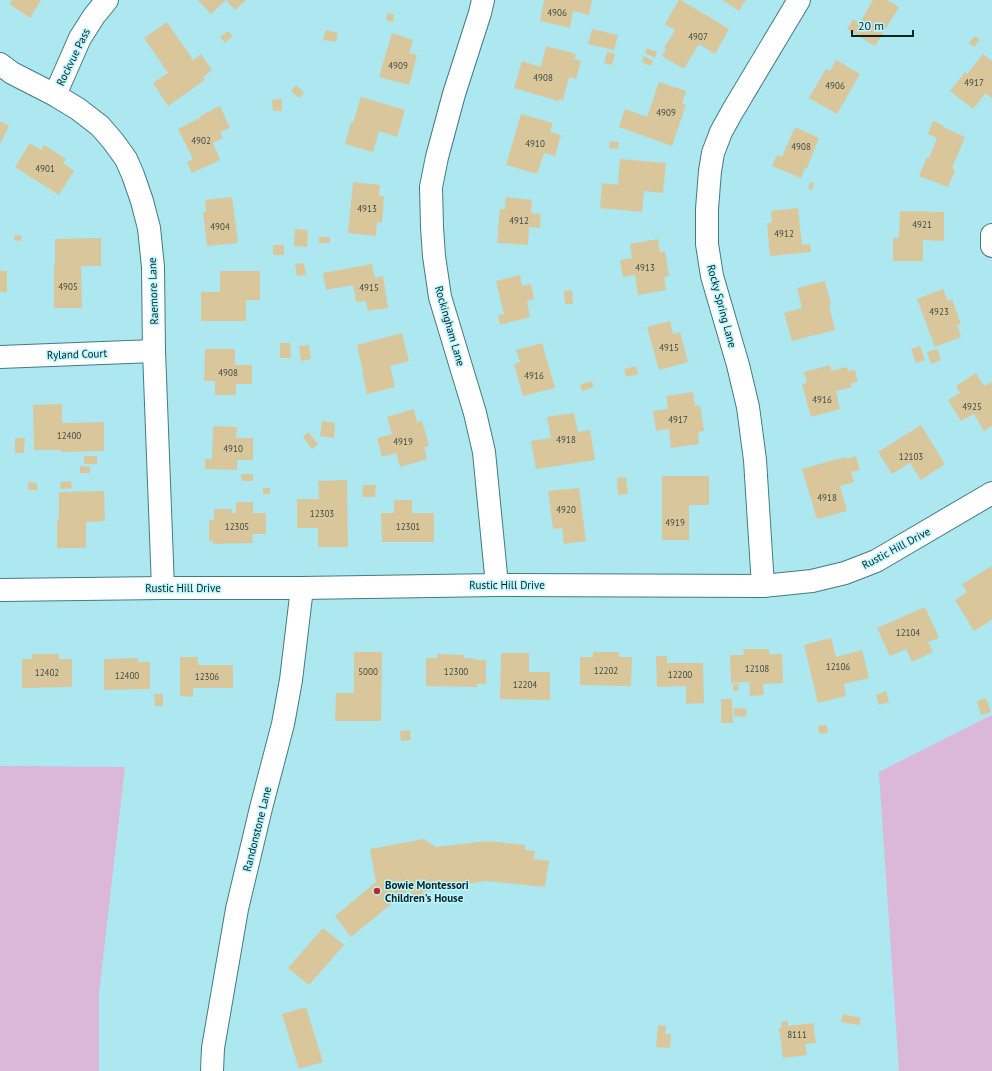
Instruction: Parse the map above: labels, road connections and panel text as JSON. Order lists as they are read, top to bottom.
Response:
{
  "streets": {
    "street": [
      "Rockvue Pass",
      "Raemore Lane",
      "Rocky Spring Lane",
      "Rockingham Lane",
      "Ryland Court",
      "Rustic Hill Drive",
      "Randonstone Lane"
    ]
  },
  "crossings": [
    ["Rockvue Pass", "Raemore Lane"],
    ["Raemore Lane", "Ryland Court"],
    ["Raemore Lane", "Rustic Hill Drive"],
    ["Rocky Spring Lane", "Rustic Hill Drive"],
    ["Rockingham Lane", "Rustic Hill Drive"],
    ["Rustic Hill Drive", "Randonstone Lane"]
  ],
  "places": ["Bowie Montessori Children's House"],
  "house_numbers": [
    "4906",
    "4907",
    "4909",
    "4908",
    "4917",
    "4906",
    "4909",
    "4902",
    "4910",
    "4908",
    "4901",
    "4913",
    "4912",
    "4921",
    "4904",
    "4912",
    "4913",
    "4905",
    "4915",
    "4923",
    "4915",
    "4908",
    "4916",
    "4916",
    "4925",
    "4917",
    "12400",
    "4918",
    "4919",
    "4910",
    "12103",
    "4918",
    "4920",
    "12303",
    "4919",
    "12305",
    "12301",
    "12104",
    "12106",
    "12108",
    "12202",
    "5000",
    "12300",
    "12402",
    "12200",
    "12400",
    "12306",
    "12204",
    "8111"
  ],
  "scale_bar": "20 m"
}
